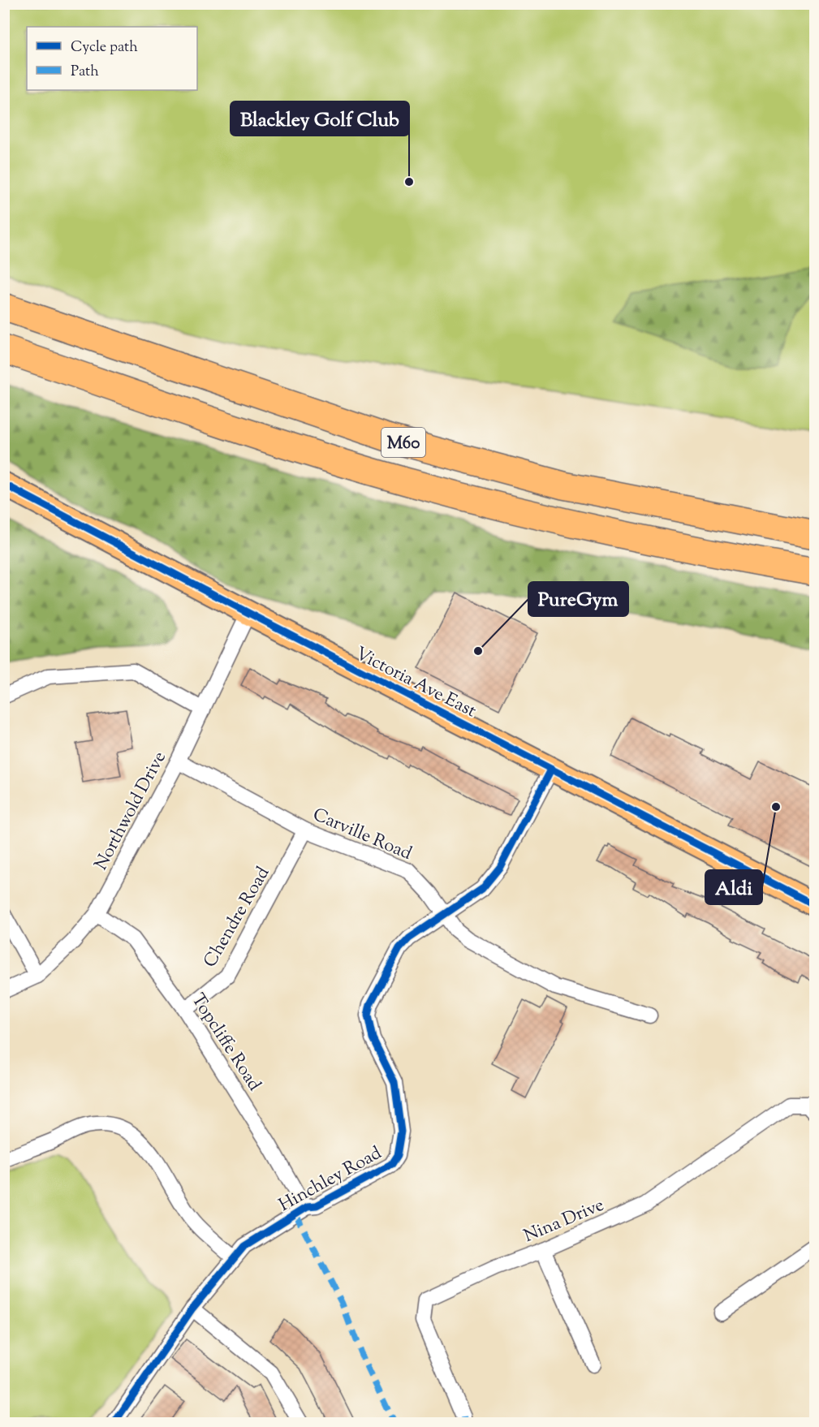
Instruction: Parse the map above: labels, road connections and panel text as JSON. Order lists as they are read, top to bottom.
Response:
{
  "streets": {
    "highway": ["M60"],
    "main road": ["Victoria Ave East"],
    "street": [
      "Northwold Drive",
      "Carville Road",
      "Chendre Road",
      "Topcliffe Road",
      "Hinchley Road",
      "Nina Drive"
    ]
  },
  "crossings": [
    ["Victoria Ave East", "Northwold Drive"],
    ["Victoria Ave East", "Hinchley Road"],
    ["Northwold Drive", "Carville Road"],
    ["Northwold Drive", "Topcliffe Road"],
    ["Carville Road", "Chendre Road"],
    ["Carville Road", "Hinchley Road"],
    ["Chendre Road", "Topcliffe Road"],
    ["Topcliffe Road", "Hinchley Road"]
  ],
  "places": ["Blackley Golf Club", "PureGym", "Aldi"],
  "legend": ["Cycle path", "Path"]
}
